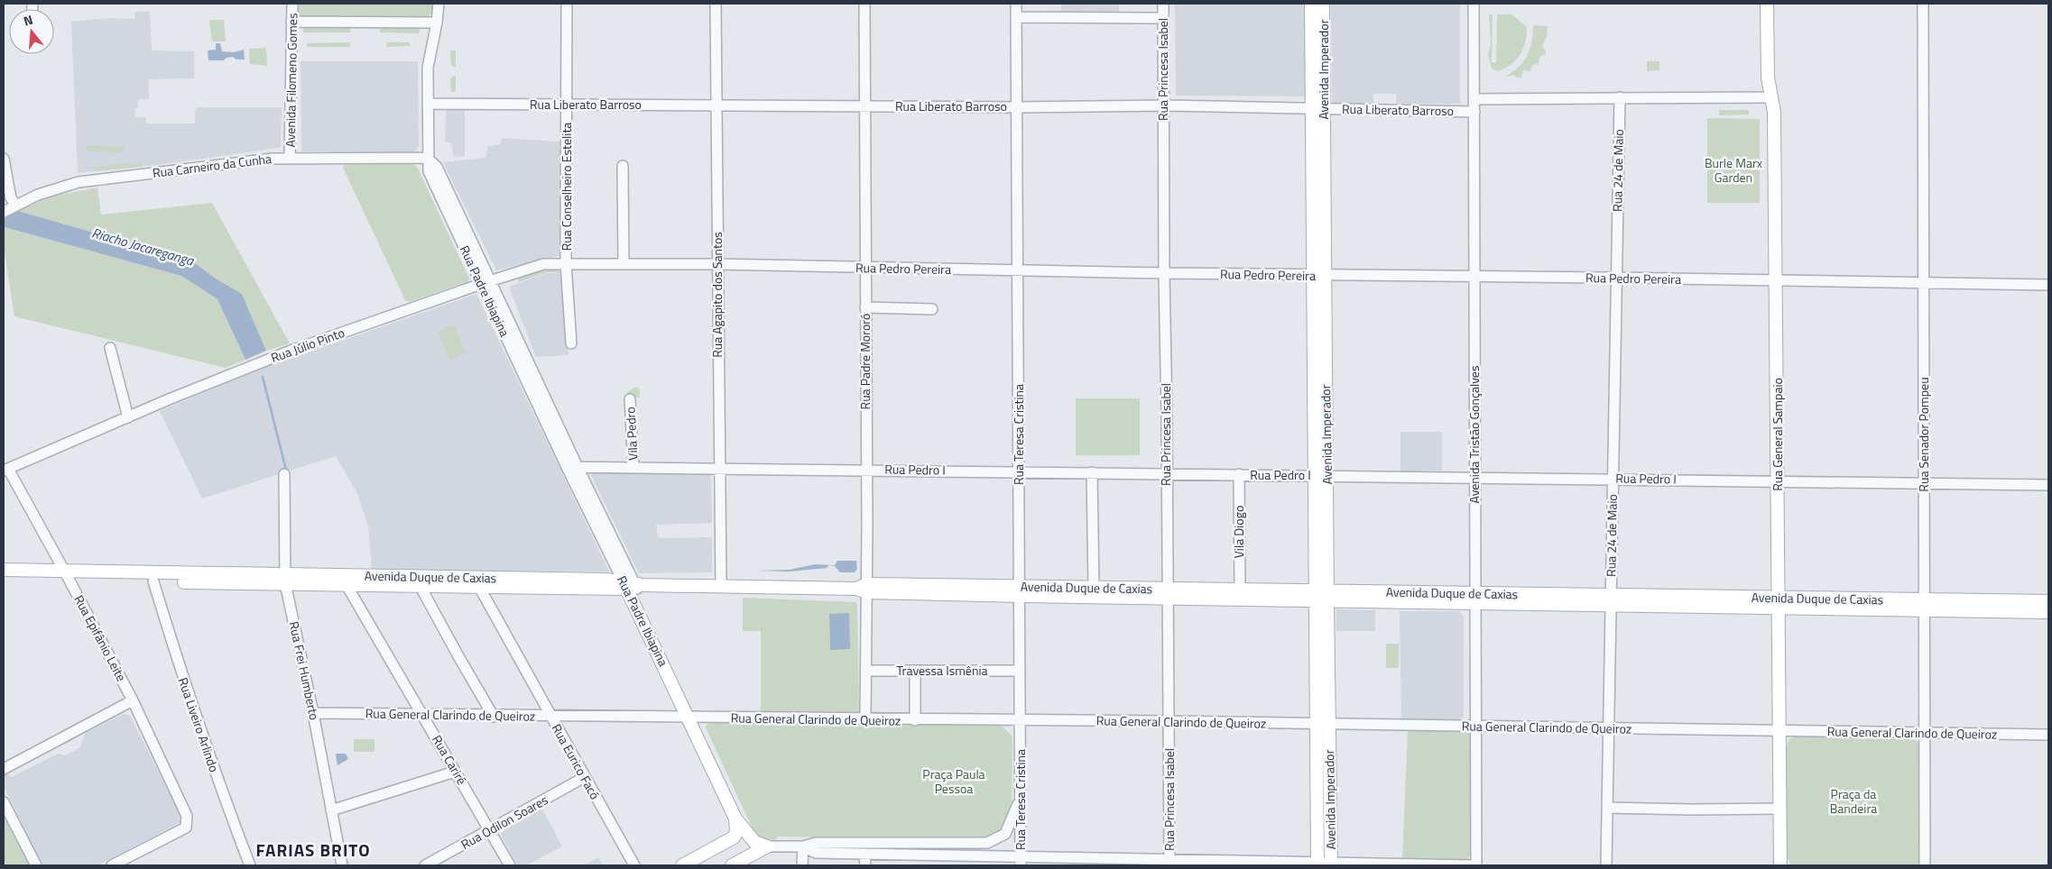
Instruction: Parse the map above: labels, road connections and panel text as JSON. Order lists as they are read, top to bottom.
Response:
{
  "streets": {
    "main road": [
      "Avenida Imperador",
      "Rua Padre Ibiapina",
      "Rua General Sampaio",
      "Avenida Duque de Caxias"
    ],
    "street": [
      "Rua Princesa Isabel",
      "Avenida Filomeno Gomes",
      "Rua Liberato Barroso",
      "Rua Carneiro da Cunha",
      "Rua 24 de Maio",
      "Rua Conselheiro Estelita",
      "Rua Pedro Pereira",
      "Rua Agapito dos Santos",
      "Rua Júlio Pinto",
      "Rua Padre Mororó",
      "Vila Pedro",
      "Rua Teresa Cristina",
      "Avenida Tristão Gonçalves",
      "Rua Senador Pompeu",
      "Rua Pedro I",
      "Vila Diogo",
      "Rua Epifânio Leite",
      "Rua Frei Humberto",
      "Travessa Ismênia",
      "Rua General Clarindo de Queiroz",
      "Rua Liveiro Arlindo",
      "Rua Cariré",
      "Rua Eurico Facó",
      "Rua Odilon Soares"
    ]
  },
  "crossings": [
    ["Rua Princesa Isabel", "Rua Liberato Barroso"],
    ["Rua Princesa Isabel", "Rua Pedro Pereira"],
    ["Rua Princesa Isabel", "Rua Pedro I"],
    ["Rua Princesa Isabel", "Avenida Duque de Caxias"],
    ["Rua Princesa Isabel", "Rua General Clarindo de Queiroz"],
    ["Avenida Imperador", "Rua Liberato Barroso"],
    ["Avenida Imperador", "Rua Pedro Pereira"],
    ["Avenida Imperador", "Rua Pedro I"],
    ["Avenida Imperador", "Avenida Duque de Caxias"],
    ["Avenida Imperador", "Rua General Clarindo de Queiroz"],
    ["Avenida Filomeno Gomes", "Rua Carneiro da Cunha"],
    ["Rua Liberato Barroso", "Rua Conselheiro Estelita"],
    ["Rua Liberato Barroso", "Rua Padre Ibiapina"],
    ["Rua Liberato Barroso", "Rua Agapito dos Santos"],
    ["Rua Liberato Barroso", "Rua Padre Mororó"],
    ["Rua Liberato Barroso", "Rua Teresa Cristina"],
    ["Rua Liberato Barroso", "Avenida Tristão Gonçalves"],
    ["Rua Carneiro da Cunha", "Rua Padre Ibiapina"],
    ["Rua 24 de Maio", "Rua Pedro Pereira"],
    ["Rua 24 de Maio", "Rua Pedro I"],
    ["Rua 24 de Maio", "Avenida Duque de Caxias"],
    ["Rua 24 de Maio", "Rua General Clarindo de Queiroz"],
    ["Rua Conselheiro Estelita", "Rua Pedro Pereira"],
    ["Rua Pedro Pereira", "Rua Padre Ibiapina"],
    ["Rua Pedro Pereira", "Rua Agapito dos Santos"],
    ["Rua Pedro Pereira", "Rua Júlio Pinto"],
    ["Rua Pedro Pereira", "Rua Padre Mororó"],
    ["Rua Pedro Pereira", "Rua Teresa Cristina"],
    ["Rua Pedro Pereira", "Avenida Tristão Gonçalves"],
    ["Rua Pedro Pereira", "Rua General Sampaio"],
    ["Rua Pedro Pereira", "Rua Senador Pompeu"],
    ["Rua Padre Ibiapina", "Rua Júlio Pinto"],
    ["Rua Padre Ibiapina", "Rua Pedro I"],
    ["Rua Padre Ibiapina", "Avenida Duque de Caxias"],
    ["Rua Padre Ibiapina", "Rua General Clarindo de Queiroz"],
    ["Rua Agapito dos Santos", "Rua Pedro I"],
    ["Rua Agapito dos Santos", "Avenida Duque de Caxias"],
    ["Rua Júlio Pinto", "Rua Epifânio Leite"],
    ["Rua Padre Mororó", "Rua Pedro I"],
    ["Rua Padre Mororó", "Avenida Duque de Caxias"],
    ["Rua Padre Mororó", "Travessa Ismênia"],
    ["Rua Padre Mororó", "Rua General Clarindo de Queiroz"],
    ["Vila Pedro", "Rua Pedro I"],
    ["Rua Teresa Cristina", "Rua Pedro I"],
    ["Rua Teresa Cristina", "Avenida Duque de Caxias"],
    ["Rua Teresa Cristina", "Travessa Ismênia"],
    ["Rua Teresa Cristina", "Rua General Clarindo de Queiroz"],
    ["Avenida Tristão Gonçalves", "Rua Pedro I"],
    ["Avenida Tristão Gonçalves", "Avenida Duque de Caxias"],
    ["Avenida Tristão Gonçalves", "Rua General Clarindo de Queiroz"],
    ["Rua General Sampaio", "Rua Pedro I"],
    ["Rua General Sampaio", "Avenida Duque de Caxias"],
    ["Rua General Sampaio", "Rua General Clarindo de Queiroz"],
    ["Rua Senador Pompeu", "Rua Pedro I"],
    ["Rua Senador Pompeu", "Avenida Duque de Caxias"],
    ["Rua Senador Pompeu", "Rua General Clarindo de Queiroz"],
    ["Rua Pedro I", "Vila Diogo"],
    ["Vila Diogo", "Avenida Duque de Caxias"],
    ["Avenida Duque de Caxias", "Rua Epifânio Leite"],
    ["Avenida Duque de Caxias", "Rua Frei Humberto"],
    ["Avenida Duque de Caxias", "Rua Liveiro Arlindo"],
    ["Avenida Duque de Caxias", "Rua Cariré"],
    ["Avenida Duque de Caxias", "Rua Eurico Facó"],
    ["Rua Frei Humberto", "Rua General Clarindo de Queiroz"],
    ["Rua General Clarindo de Queiroz", "Rua Cariré"],
    ["Rua General Clarindo de Queiroz", "Rua Eurico Facó"],
    ["Rua Cariré", "Rua Odilon Soares"],
    ["Rua Eurico Facó", "Rua Odilon Soares"]
  ],
  "districts": ["FARIAS BRITO"],
  "water": ["Riacho Jacareganga"],
  "parks": ["Burle Marx Garden", "Praça Paula Pessoa", "Praça da Bandeira"],
  "north": "top"
}
